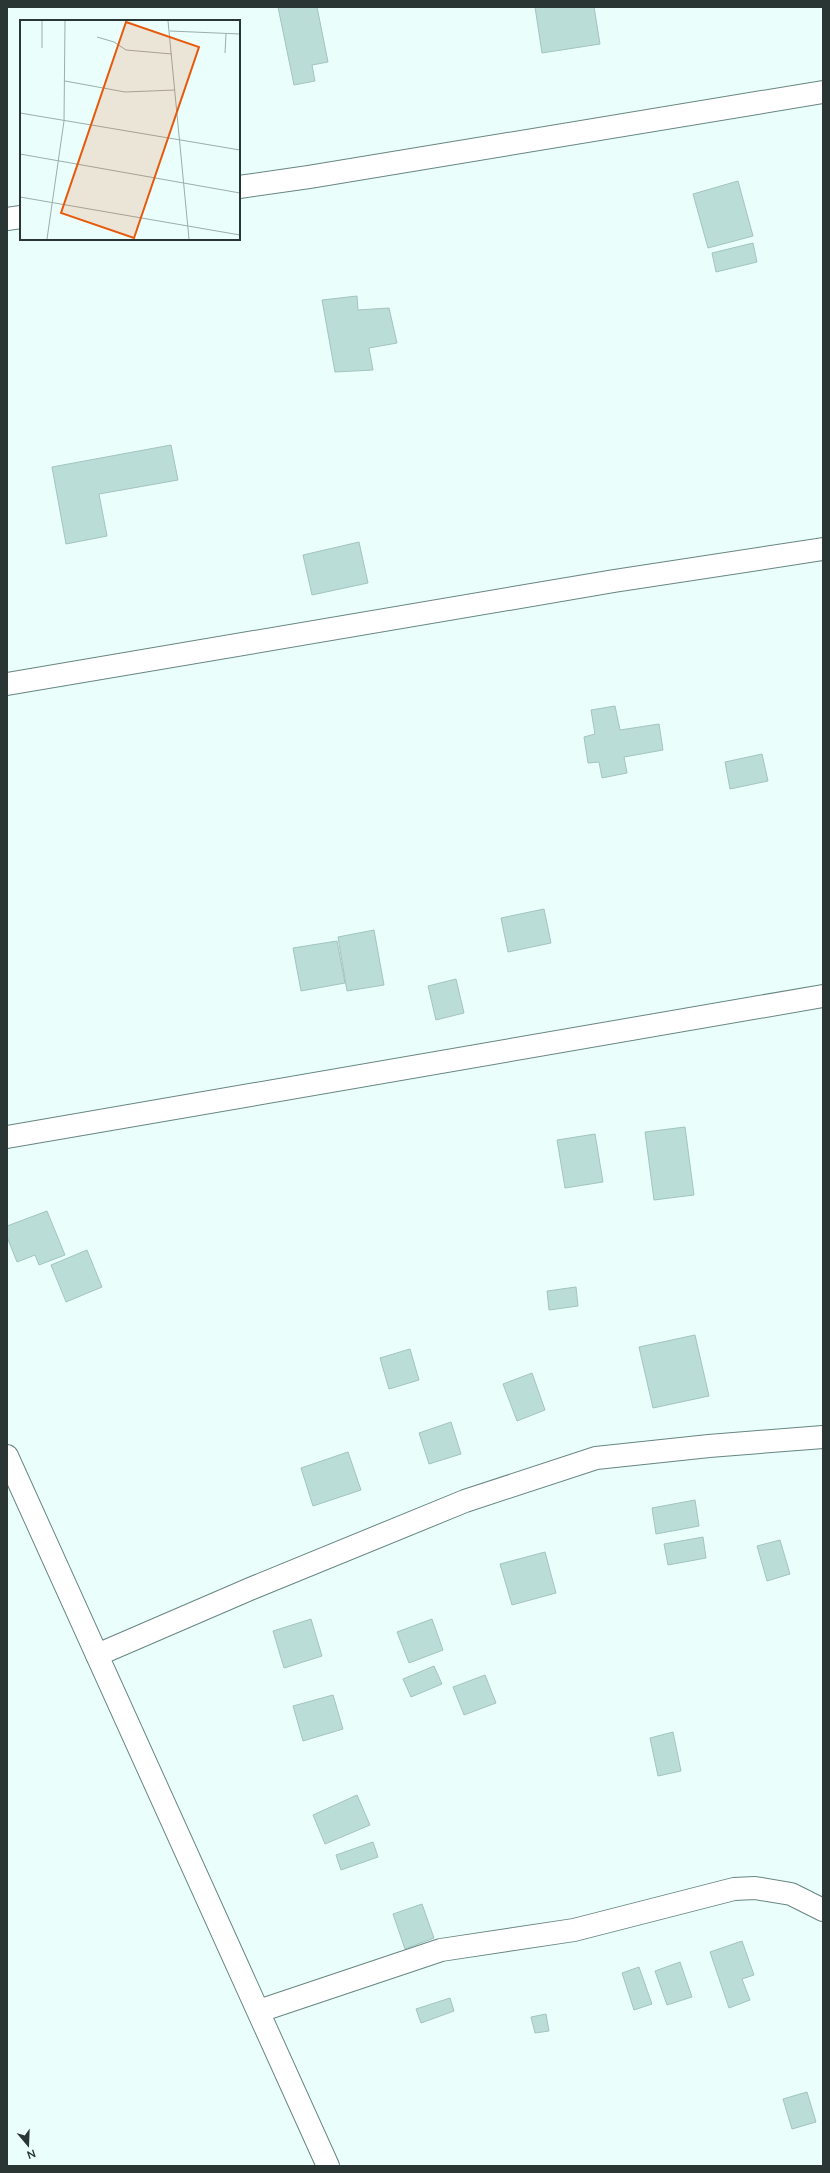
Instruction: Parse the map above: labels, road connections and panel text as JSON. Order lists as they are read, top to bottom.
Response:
{
  "north": "bottom"
}
